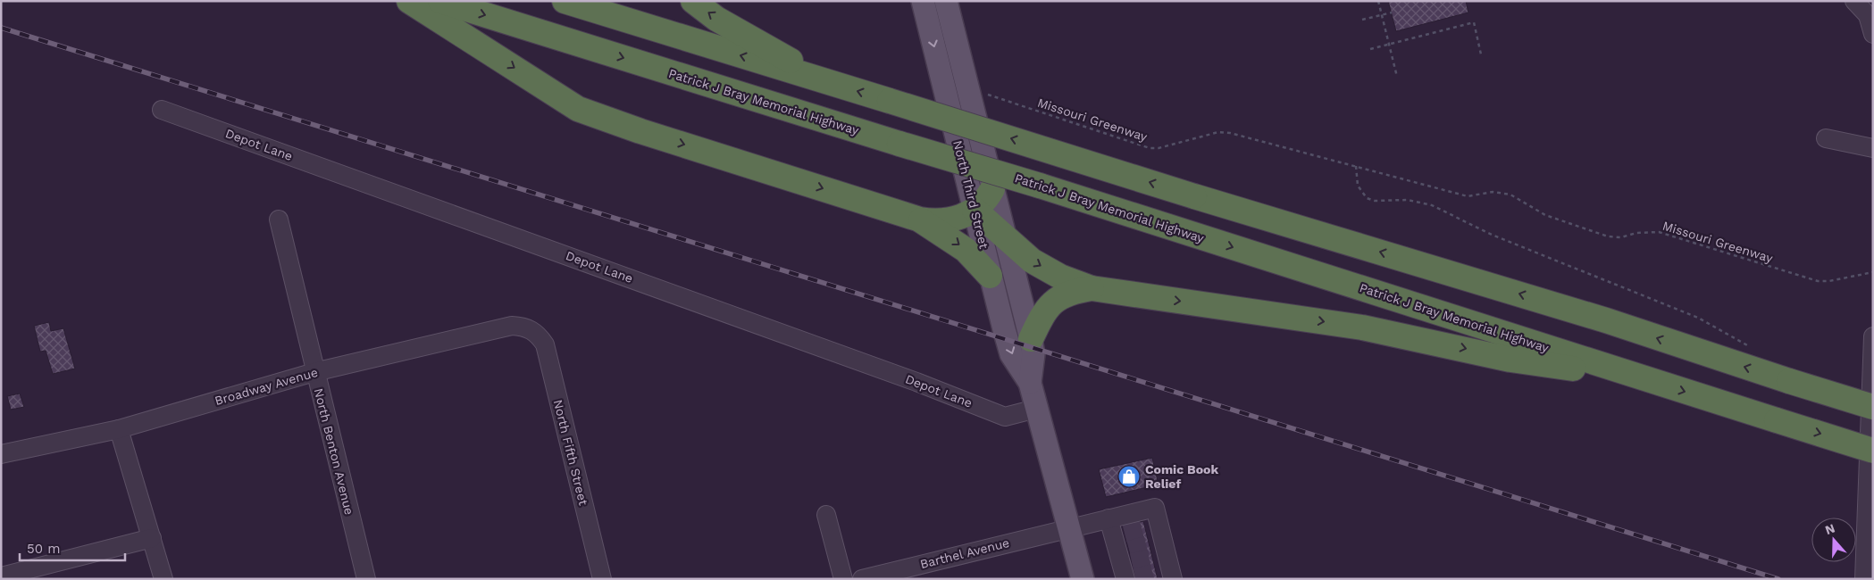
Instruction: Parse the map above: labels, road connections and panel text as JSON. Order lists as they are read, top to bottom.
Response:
{
  "streets": {
    "highway": ["Patrick J Bray Memorial Highway"],
    "main road": ["North Third Street"],
    "street": [
      "Depot Lane",
      "Broadway Avenue",
      "North Benton Avenue",
      "North Fifth Street",
      "Barthel Avenue"
    ],
    "path": ["Missouri Greenway"]
  },
  "crossings": [
    ["Depot Lane", "North Third Street"],
    ["North Third Street", "Barthel Avenue"],
    ["Broadway Avenue", "North Benton Avenue"],
    ["Broadway Avenue", "North Fifth Street"]
  ],
  "places": {
    "shop": ["Comic Book Relief"]
  },
  "scale_bar": "50 m",
  "north": "top"
}
